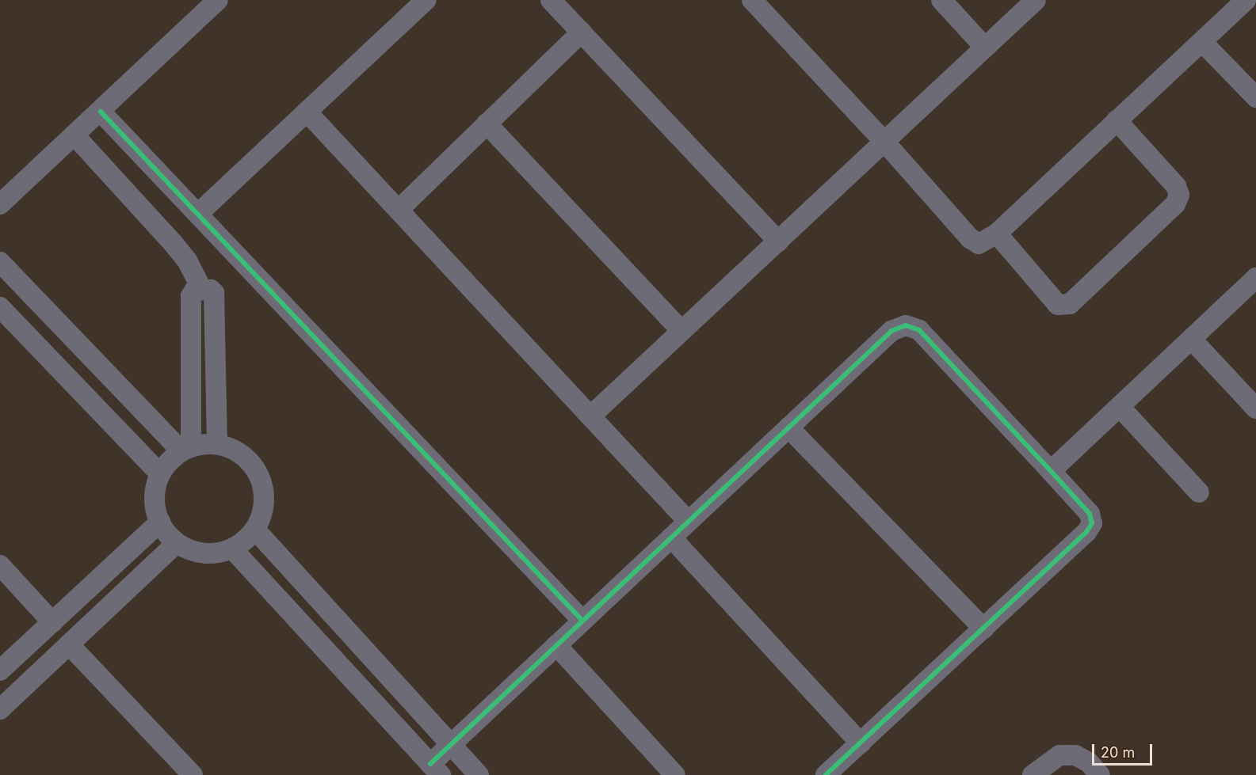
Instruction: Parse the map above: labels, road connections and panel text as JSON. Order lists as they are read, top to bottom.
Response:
{
  "scale_bar": "20 m"
}
